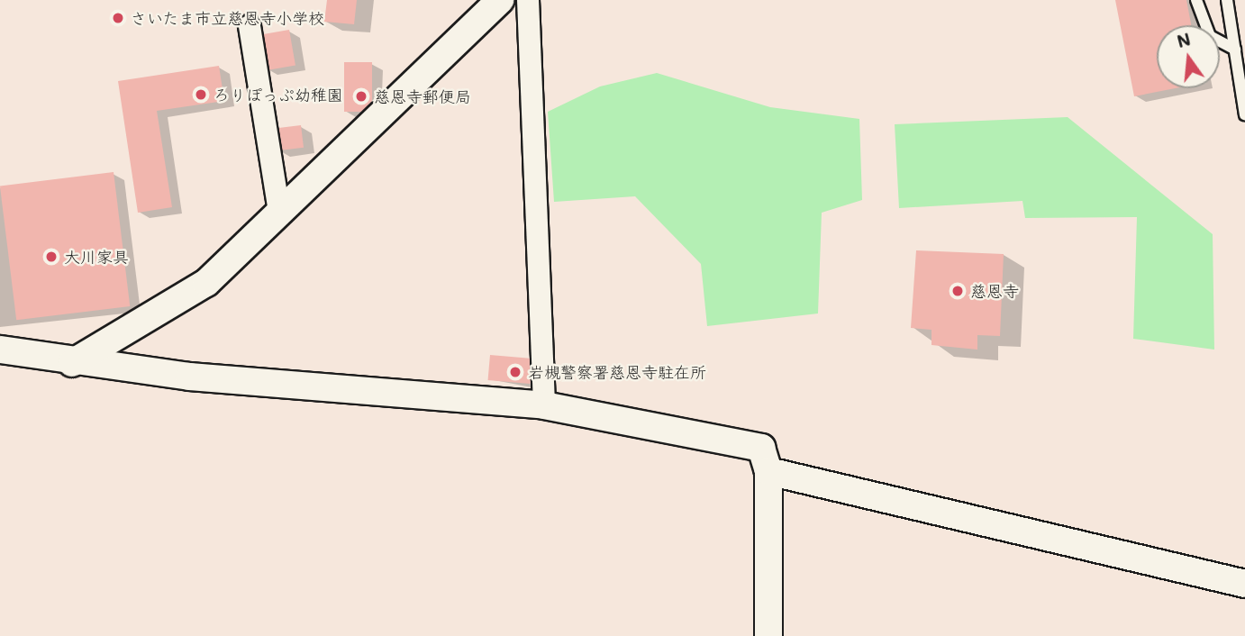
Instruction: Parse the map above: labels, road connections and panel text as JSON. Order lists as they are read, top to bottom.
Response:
{
  "places": [
    "さいたま市立慈恩寺小学校",
    "ろりぽっぷ幼稚園",
    "慈恩寺郵便局",
    "大川家具",
    "慈恩寺",
    "岩槻警察署慈恩寺駐在所"
  ],
  "north": "top"
}
